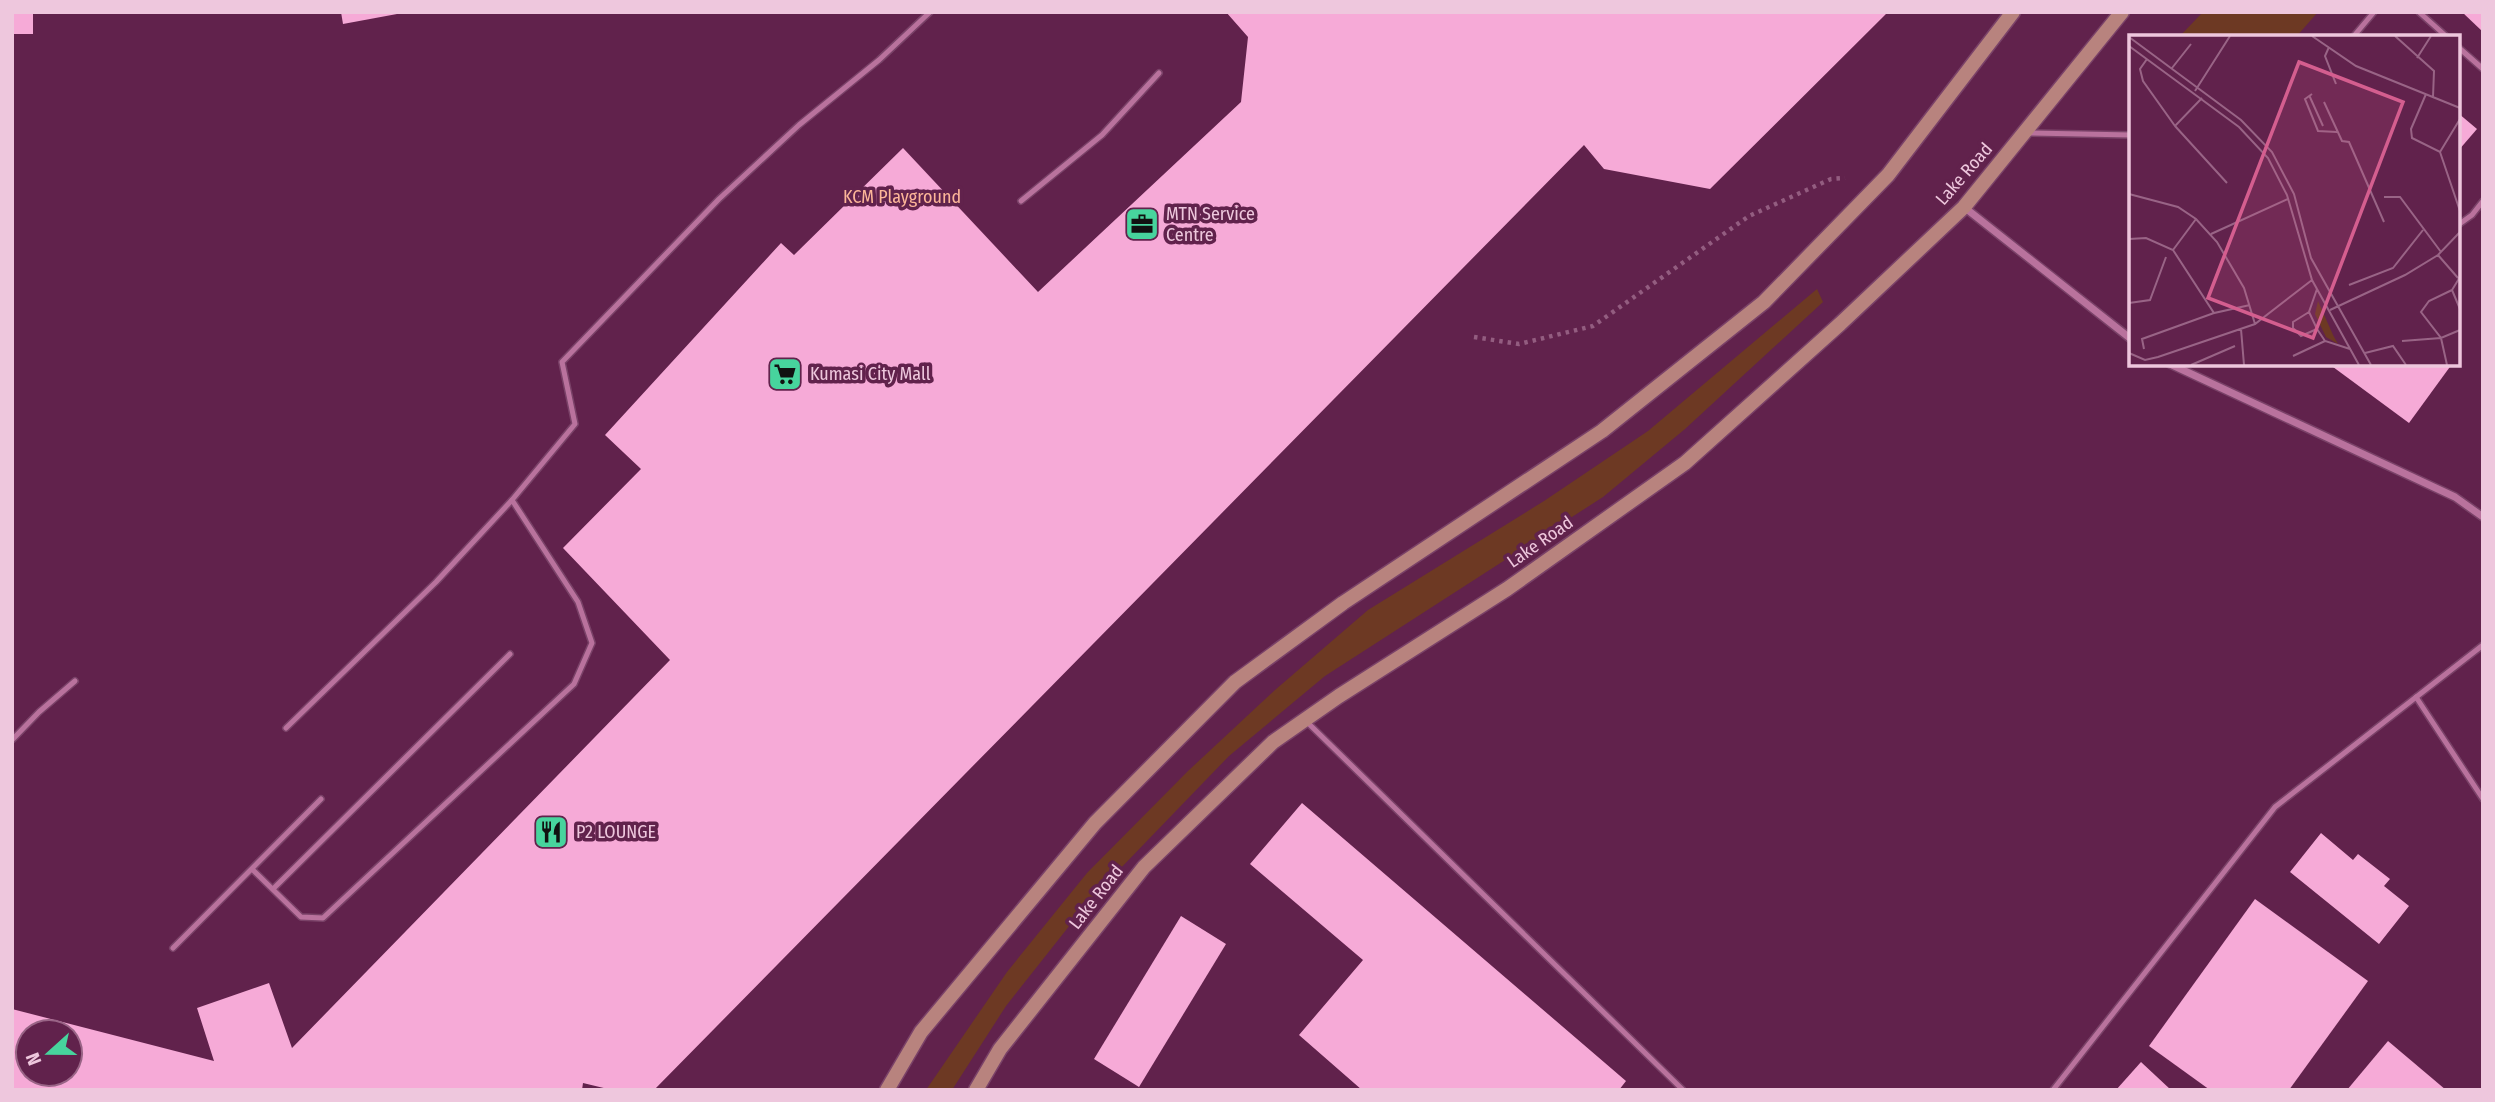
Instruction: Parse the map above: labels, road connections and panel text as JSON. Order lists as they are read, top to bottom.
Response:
{
  "streets": {
    "main road": ["Lake Road"]
  },
  "parks": ["KCM Playground"],
  "places": {
    "office": ["MTN Service Centre"],
    "supermarket": ["Kumasi City Mall"],
    "restaurant": ["P2 LOUNGE"]
  },
  "north": "left"
}
